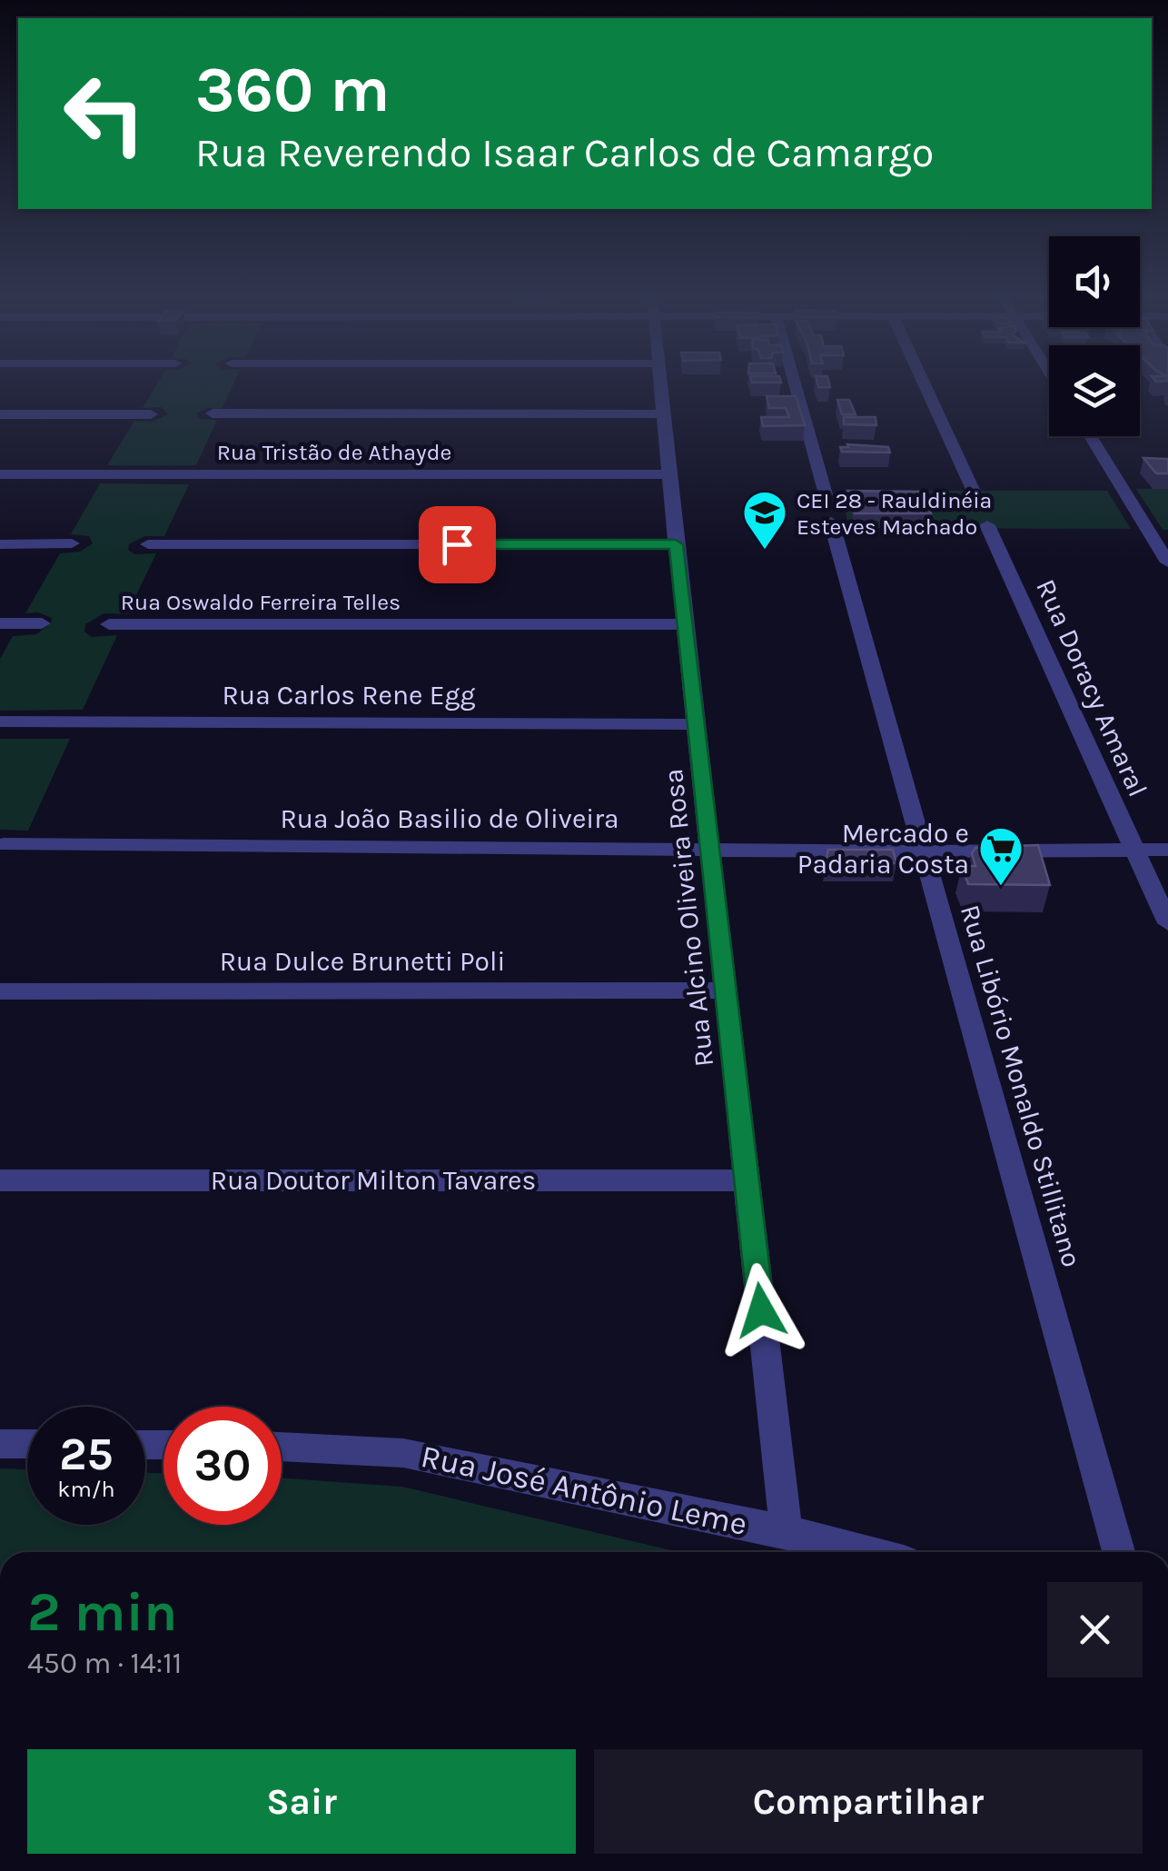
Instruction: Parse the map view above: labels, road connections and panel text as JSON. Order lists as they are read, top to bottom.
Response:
{
  "streets": {
    "street": [
      "Rua Tristão de Athayde",
      "Rua Oswaldo Ferreira Telles",
      "Rua Doracy Amaral",
      "Rua Carlos Rene Egg",
      "Rua João Basilio de Oliveira",
      "Rua Alcino Oliveira Rosa",
      "Rua Dulce Brunetti Poli",
      "Rua Libório Monaldo Stillitano",
      "Rua Doutor Milton Tavares",
      "Rua José Antônio Leme"
    ]
  },
  "crossings": [
    ["Rua Tristão de Athayde", "Rua Alcino Oliveira Rosa"],
    ["Rua Oswaldo Ferreira Telles", "Rua Alcino Oliveira Rosa"],
    ["Rua Doracy Amaral", "Rua João Basilio de Oliveira"],
    ["Rua Carlos Rene Egg", "Rua Alcino Oliveira Rosa"],
    ["Rua João Basilio de Oliveira", "Rua Alcino Oliveira Rosa"],
    ["Rua João Basilio de Oliveira", "Rua Libório Monaldo Stillitano"],
    ["Rua Alcino Oliveira Rosa", "Rua Dulce Brunetti Poli"],
    ["Rua Alcino Oliveira Rosa", "Rua Doutor Milton Tavares"],
    ["Rua Alcino Oliveira Rosa", "Rua José Antônio Leme"]
  ],
  "places": {
    "school or university": ["CEI 28 - Rauldinéia Esteves Machado"],
    "supermarket": ["Mercado e Padaria Costa"]
  },
  "page": {
    "turn": ["360 m", "Rua Reverendo Isaar Carlos de Camargo"],
    "speed": "25 km/h",
    "limit": "30",
    "heading": ["2 min", "450 m · 14:11"],
    "buttons": ["Sair", "Compartilhar"]
  }
}
